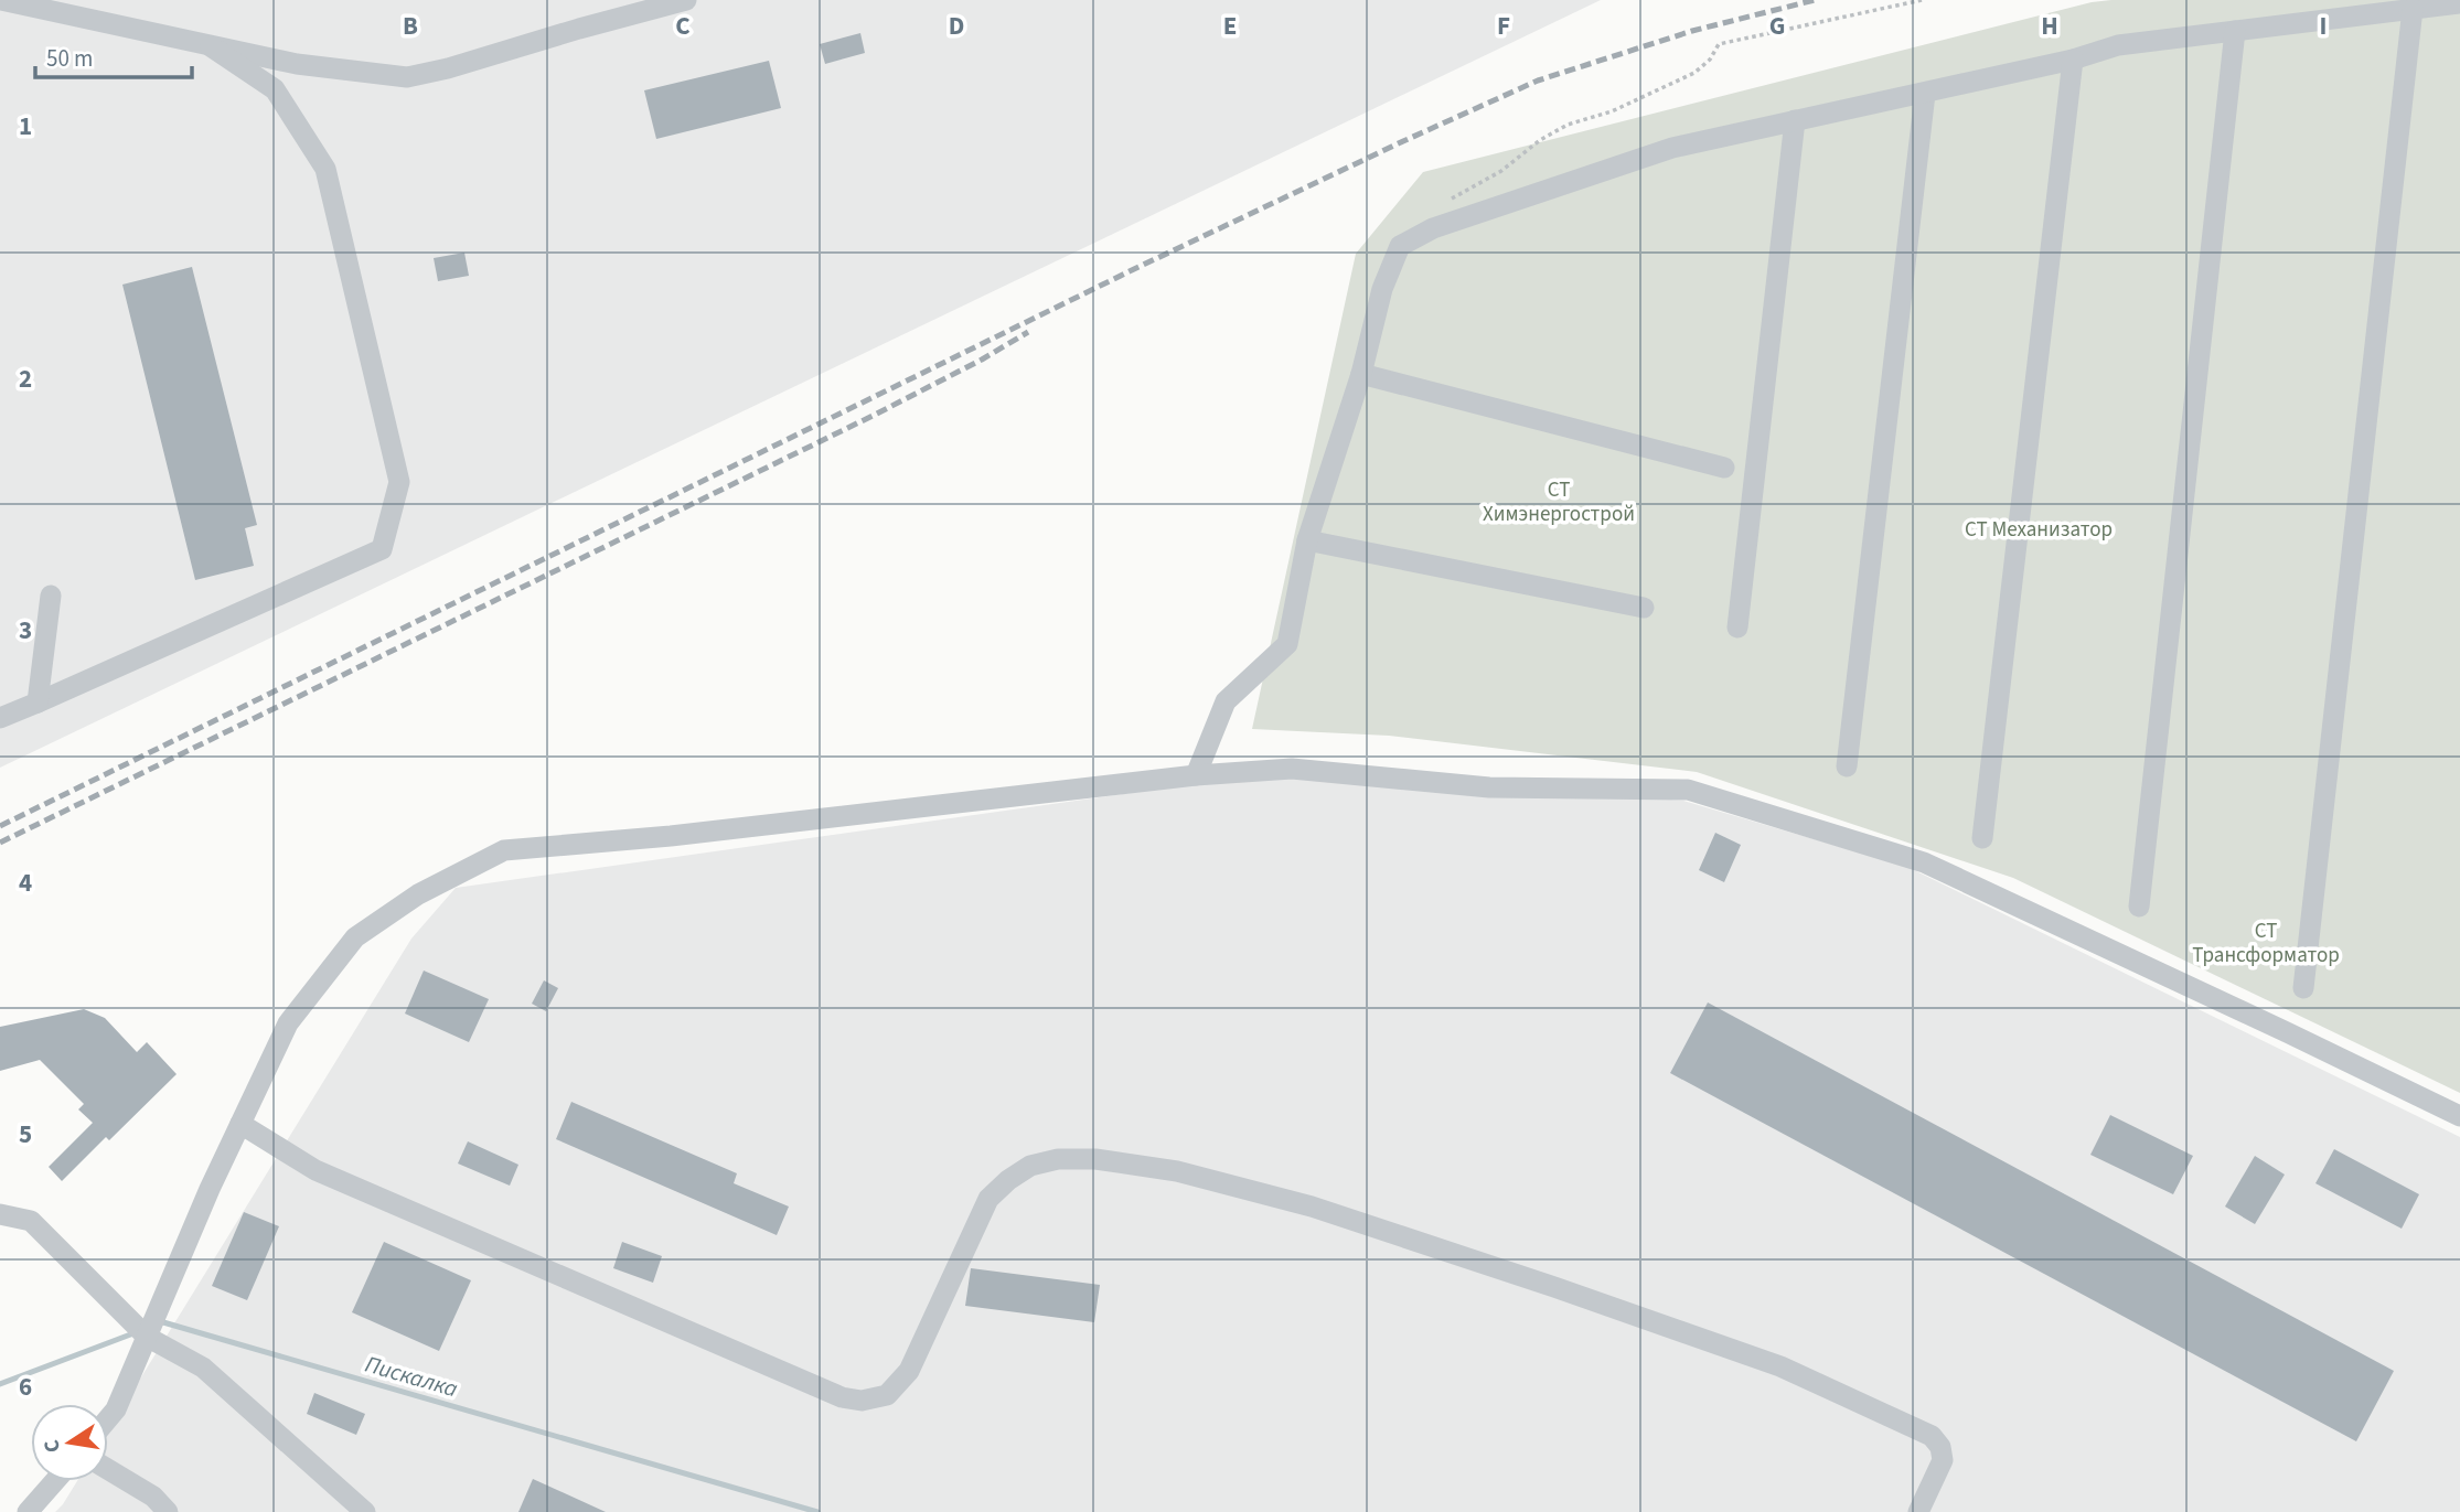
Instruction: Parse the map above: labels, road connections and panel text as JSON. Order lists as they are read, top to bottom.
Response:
{
  "water": ["Пискалка"],
  "parks": ["СТ Химэнергострой", "СТ Механизатор", "СТ Трансформатор"],
  "scale_bar": "50 m",
  "north": "left",
  "grid": {
    "columns": [
      "B",
      "C",
      "D",
      "E",
      "F",
      "G",
      "H",
      "I"
    ],
    "rows": [
      "1",
      "2",
      "3",
      "4",
      "5",
      "6"
    ]
  }
}
